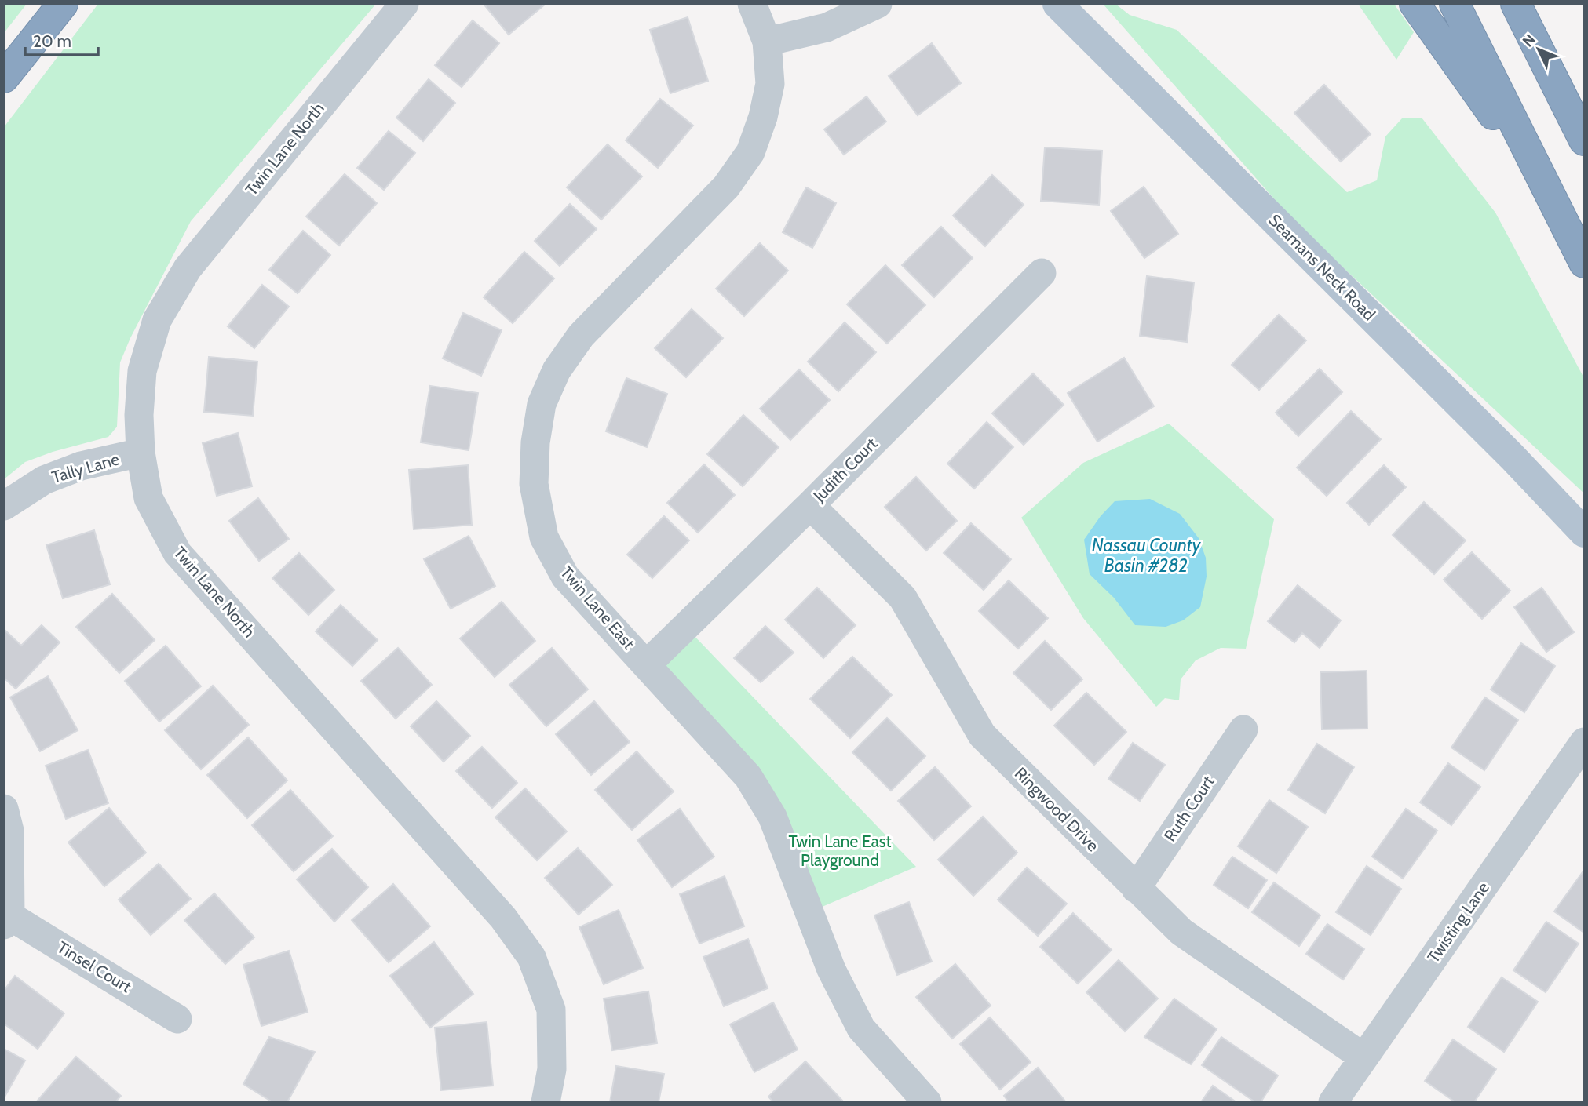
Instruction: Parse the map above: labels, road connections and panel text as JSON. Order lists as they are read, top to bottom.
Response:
{
  "streets": {
    "main road": ["Seamans Neck Road"],
    "street": [
      "Twin Lane North",
      "Tally Lane",
      "Judith Court",
      "Twin Lane East",
      "Ruth Court",
      "Ringwood Drive",
      "Twisting Lane",
      "Tinsel Court"
    ]
  },
  "crossings": [
    ["Twin Lane North", "Tally Lane"],
    ["Judith Court", "Twin Lane East"],
    ["Judith Court", "Ringwood Drive"],
    ["Ruth Court", "Ringwood Drive"],
    ["Ringwood Drive", "Twisting Lane"]
  ],
  "water": ["Nassau County Basin #282"],
  "parks": ["Twin Lane East Playground"],
  "scale_bar": "20 m",
  "north": "top left"
}
